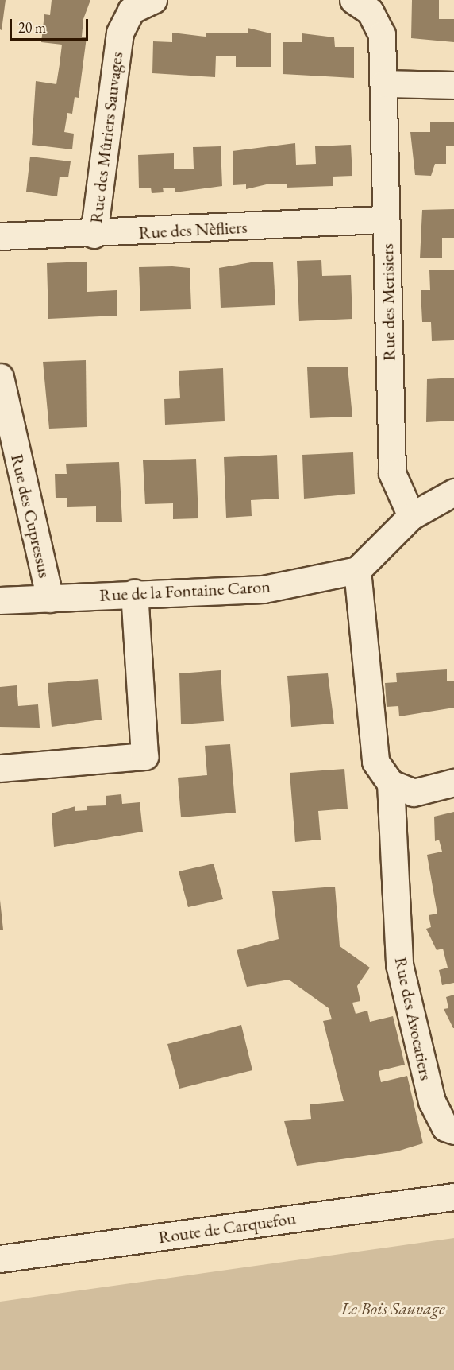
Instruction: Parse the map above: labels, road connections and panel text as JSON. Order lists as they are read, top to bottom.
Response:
{
  "streets": {
    "street": [
      "Rue des Mûriers Sauvages",
      "Rue des Nèfliers",
      "Rue des Merisiers",
      "Rue des Cupressus",
      "Rue de la Fontaine Caron",
      "Rue des Avocatiers",
      "Route de Carquefou"
    ]
  },
  "crossings": [
    ["Rue des Mûriers Sauvages", "Rue des Nèfliers"],
    ["Rue des Nèfliers", "Rue des Merisiers"],
    ["Rue des Cupressus", "Rue de la Fontaine Caron"]
  ],
  "parks": ["Le Bois Sauvage"],
  "scale_bar": "20 m"
}
